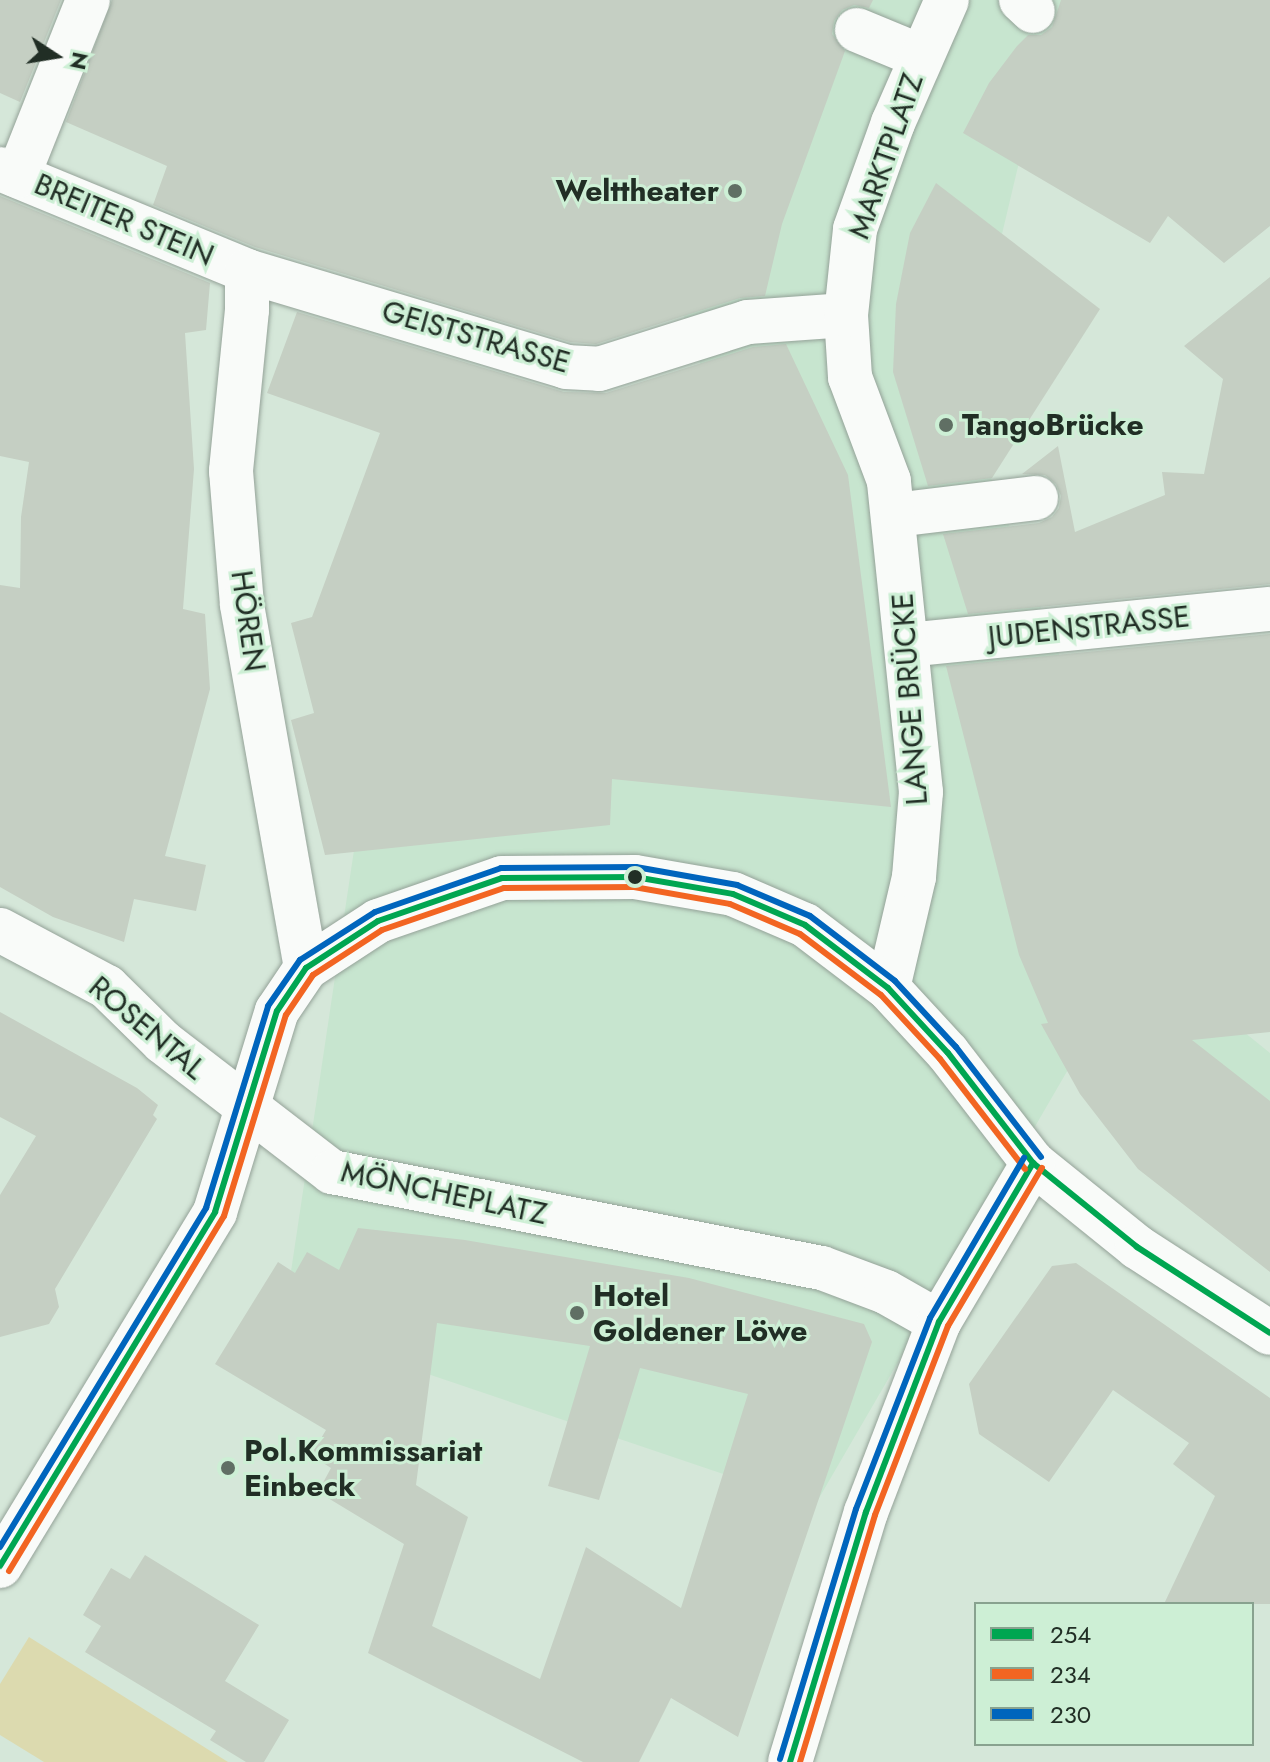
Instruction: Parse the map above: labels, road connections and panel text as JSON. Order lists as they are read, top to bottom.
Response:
{
  "streets": {
    "street": [
      "MARKTPLATZ",
      "BREITER STEIN",
      "GEISTSTRASSE",
      "HÖREN",
      "JUDENSTRASSE",
      "LANGE BRÜCKE",
      "ROSENTAL",
      "MÖNCHEPLATZ"
    ]
  },
  "crossings": [
    ["MARKTPLATZ", "GEISTSTRASSE"],
    ["MARKTPLATZ", "LANGE BRÜCKE"],
    ["BREITER STEIN", "GEISTSTRASSE"],
    ["BREITER STEIN", "HÖREN"],
    ["GEISTSTRASSE", "HÖREN"],
    ["JUDENSTRASSE", "LANGE BRÜCKE"],
    ["ROSENTAL", "MÖNCHEPLATZ"]
  ],
  "places": [
    "Welttheater",
    "TangoBrücke",
    "Hotel Goldener Löwe",
    "Pol.Kommissariat Einbeck"
  ],
  "lines": ["transit line 230", "transit line 254", "transit line 234"],
  "legend": ["254", "234", "230"],
  "north": "right"
}
